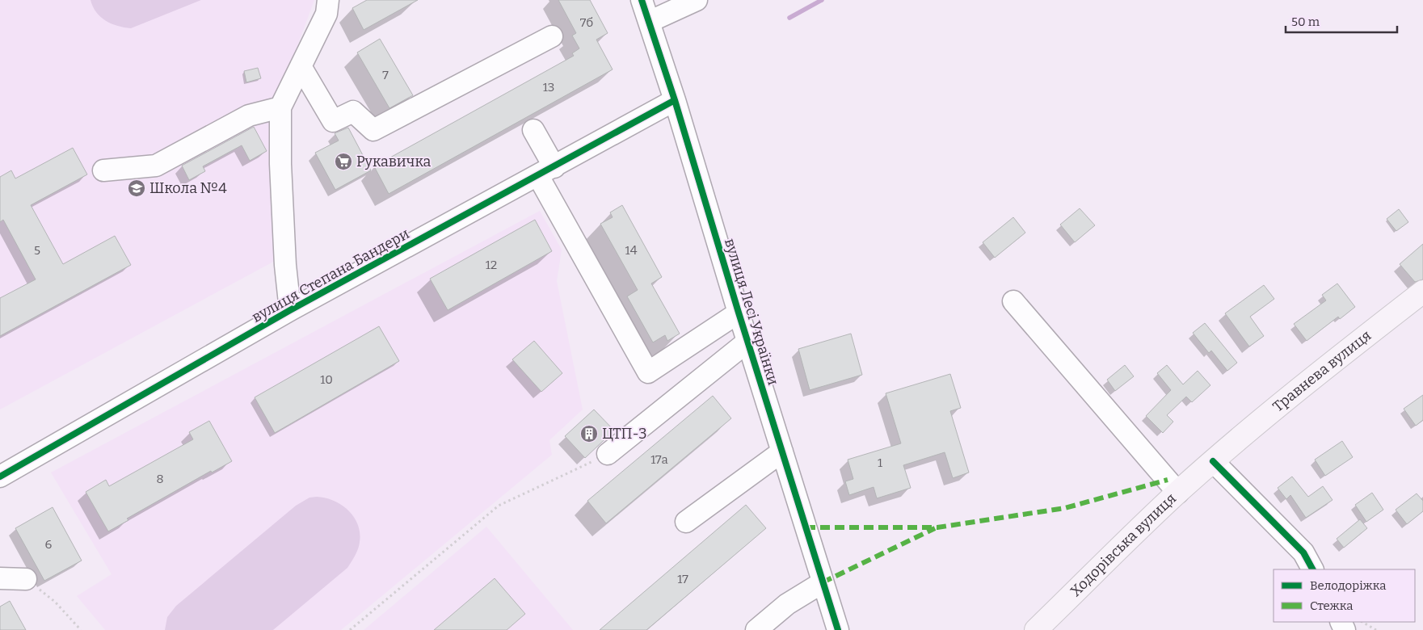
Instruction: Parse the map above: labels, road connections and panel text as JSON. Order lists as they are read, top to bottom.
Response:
{
  "streets": {
    "main road": ["Травнева вулиця", "Ходорівська вулиця"],
    "street": ["вулиця Степана Бандери", "вулиця Лесі Українки"]
  },
  "crossings": [
    ["вулиця Степана Бандери", "вулиця Лесі Українки"],
    ["Травнева вулиця", "Ходорівська вулиця"]
  ],
  "places": {
    "supermarket": ["Рукавичка"],
    "school or university": ["Школа №4"],
    "building": ["ЦТП-3"]
  },
  "house_numbers": [
    "7б",
    "7",
    "13",
    "5",
    "14",
    "12",
    "10",
    "17а",
    "1",
    "8",
    "6",
    "17"
  ],
  "legend": ["Велодоріжка", "Стежка"],
  "scale_bar": "50 m"
}
